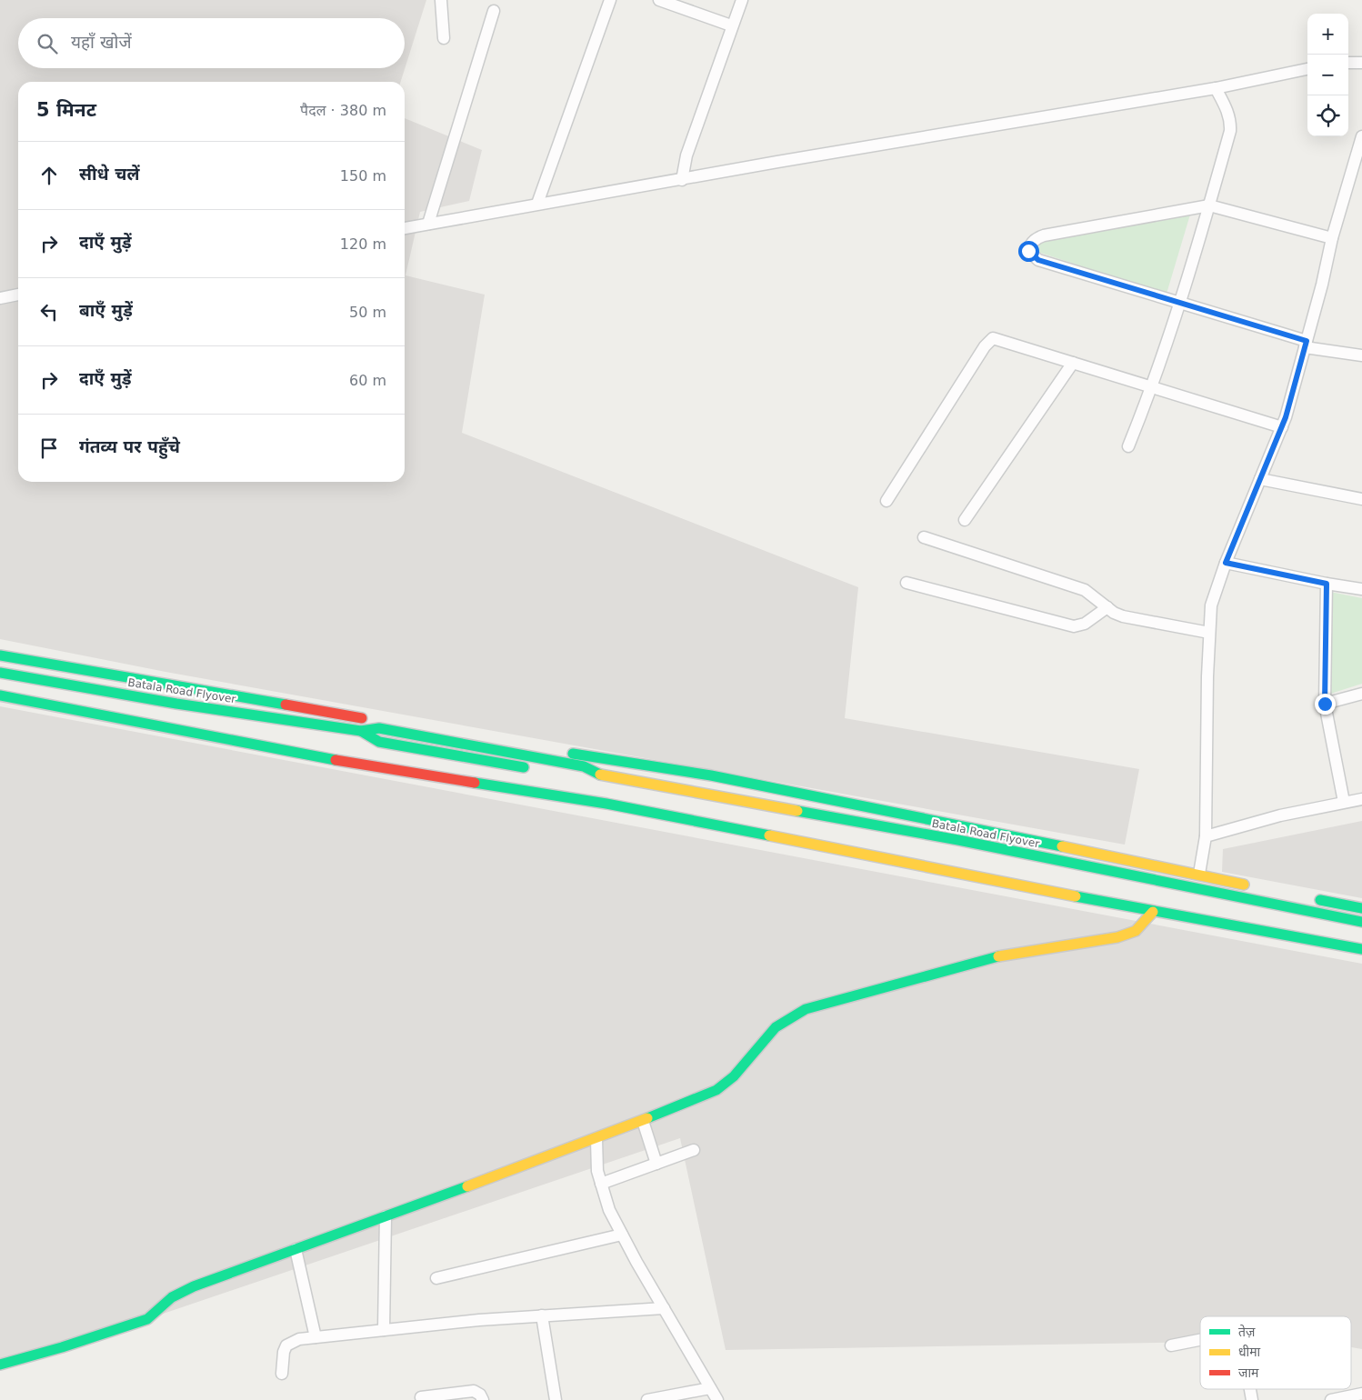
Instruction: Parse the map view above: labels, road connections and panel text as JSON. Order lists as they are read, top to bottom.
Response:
{
  "streets": {
    "main road": ["Batala Road Flyover"]
  },
  "legend": ["तेज़", "धीमा", "जाम"],
  "page": {
    "map_buttons": ["+", "−"],
    "search": "यहाँ खोजें",
    "heading": ["5 मिनट", "पैदल · 380 m"],
    "list": [
      ["सीधे चलें", "150 m"],
      ["दाएँ मुड़ें", "120 m"],
      ["बाएँ मुड़ें", "50 m"],
      ["दाएँ मुड़ें", "60 m"],
      "गंतव्य पर पहुँचे"
    ]
  }
}
